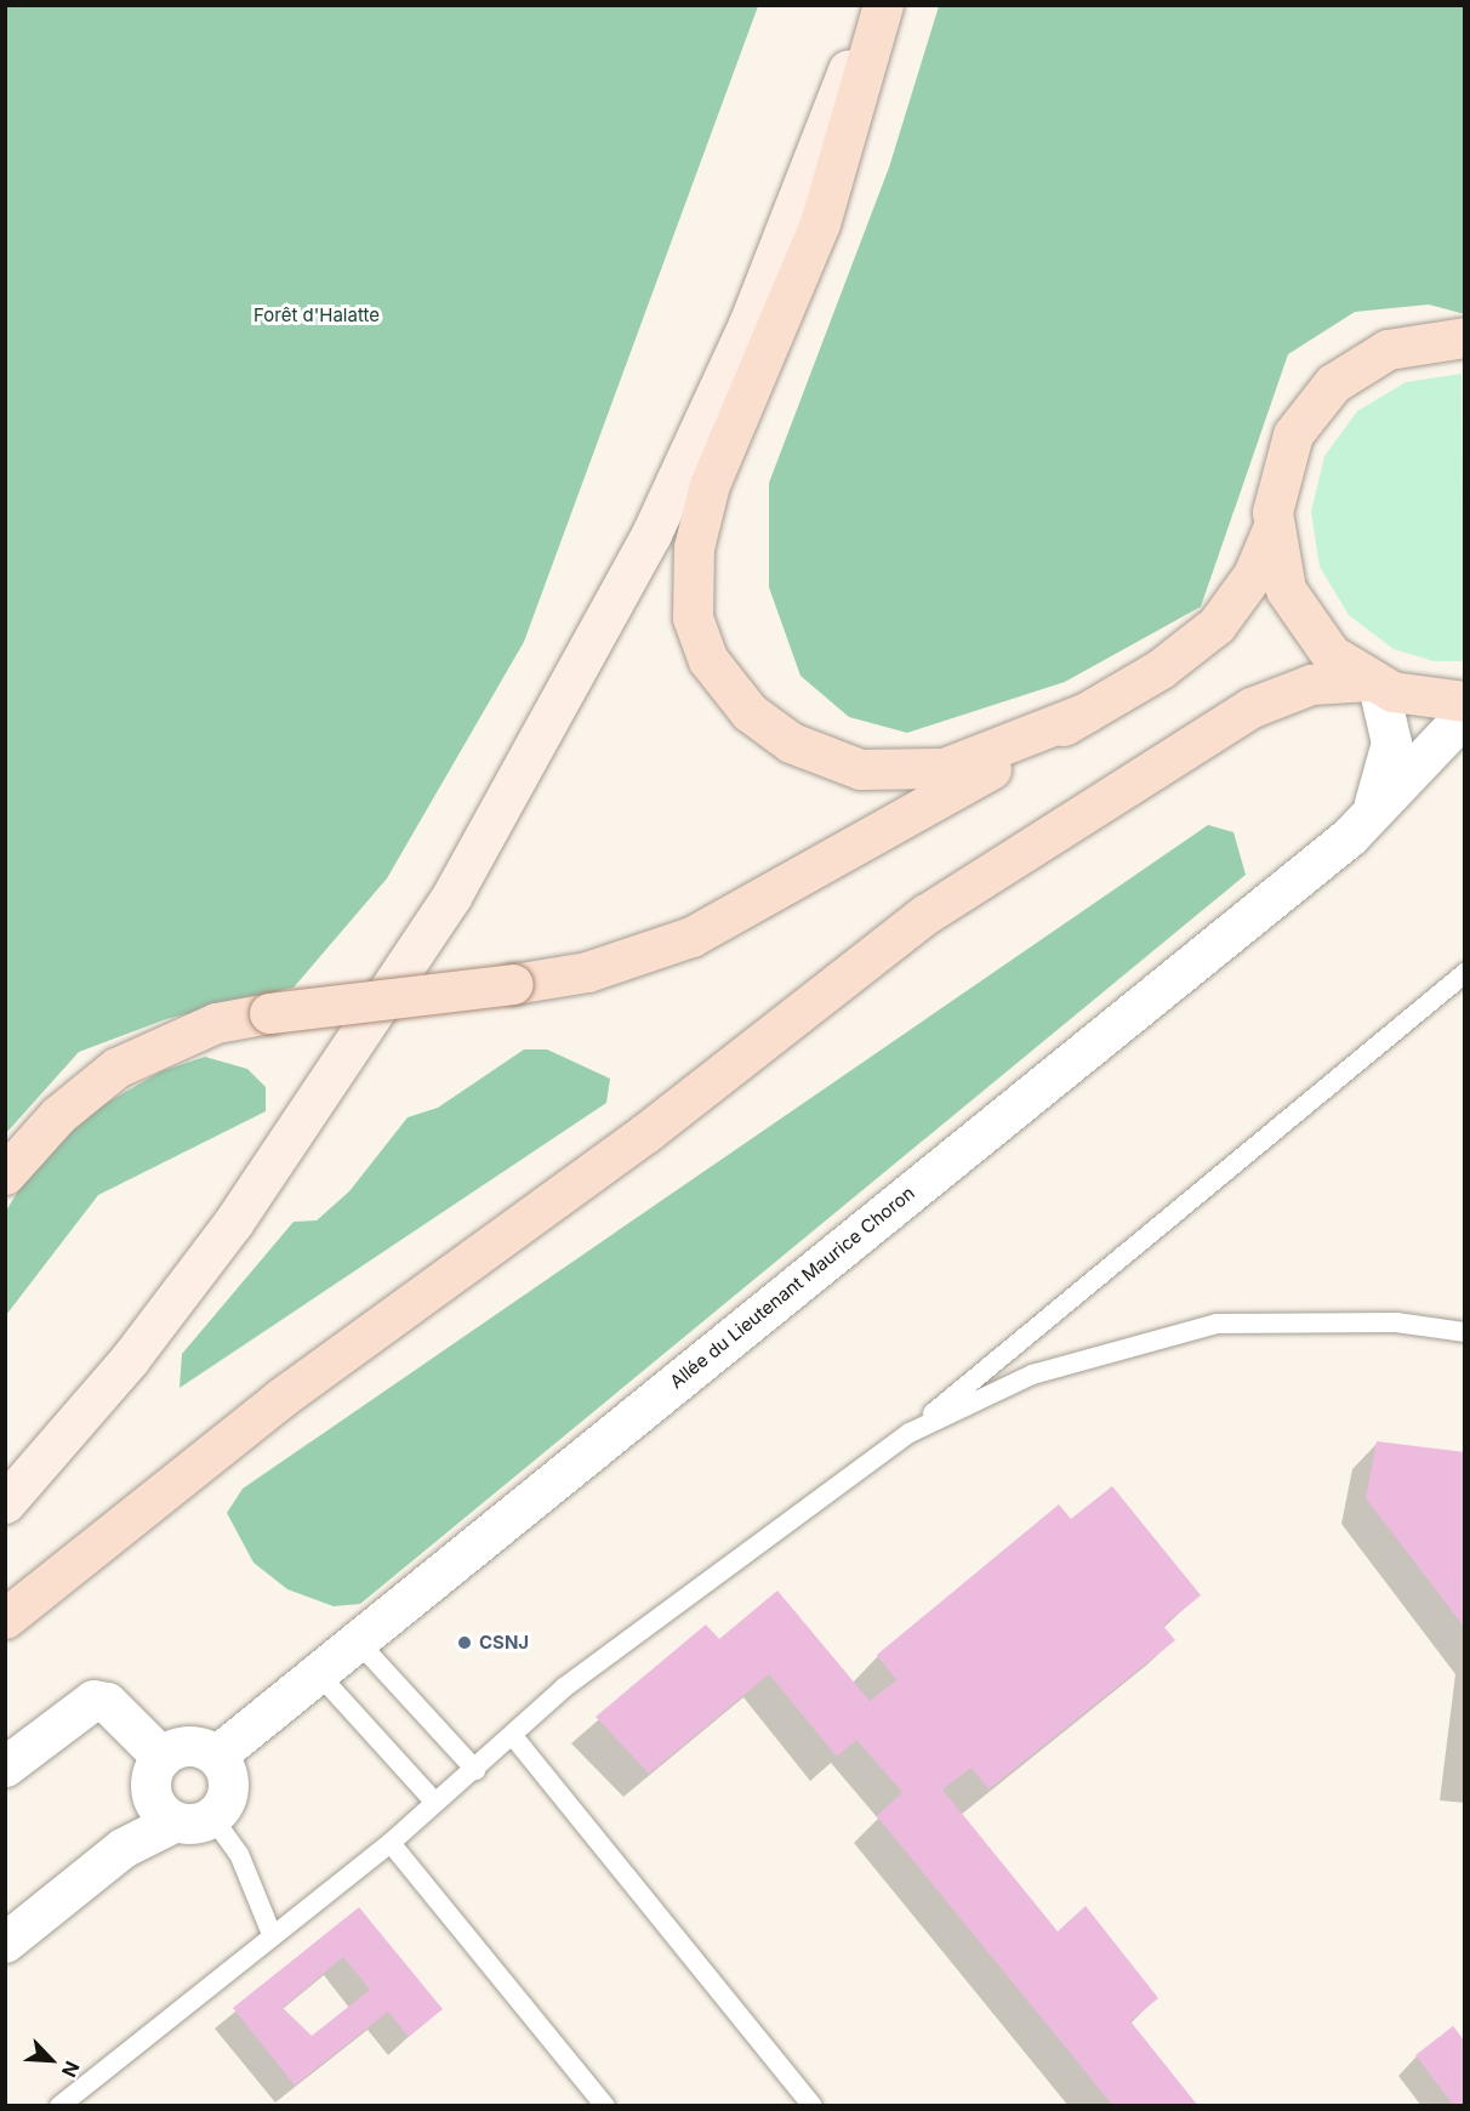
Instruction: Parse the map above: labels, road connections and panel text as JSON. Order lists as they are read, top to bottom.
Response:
{
  "streets": {
    "street": ["Allée du Lieutenant Maurice Choron"]
  },
  "parks": ["Forêt d'Halatte"],
  "places": ["CSNJ"],
  "north": "bottom right"
}
